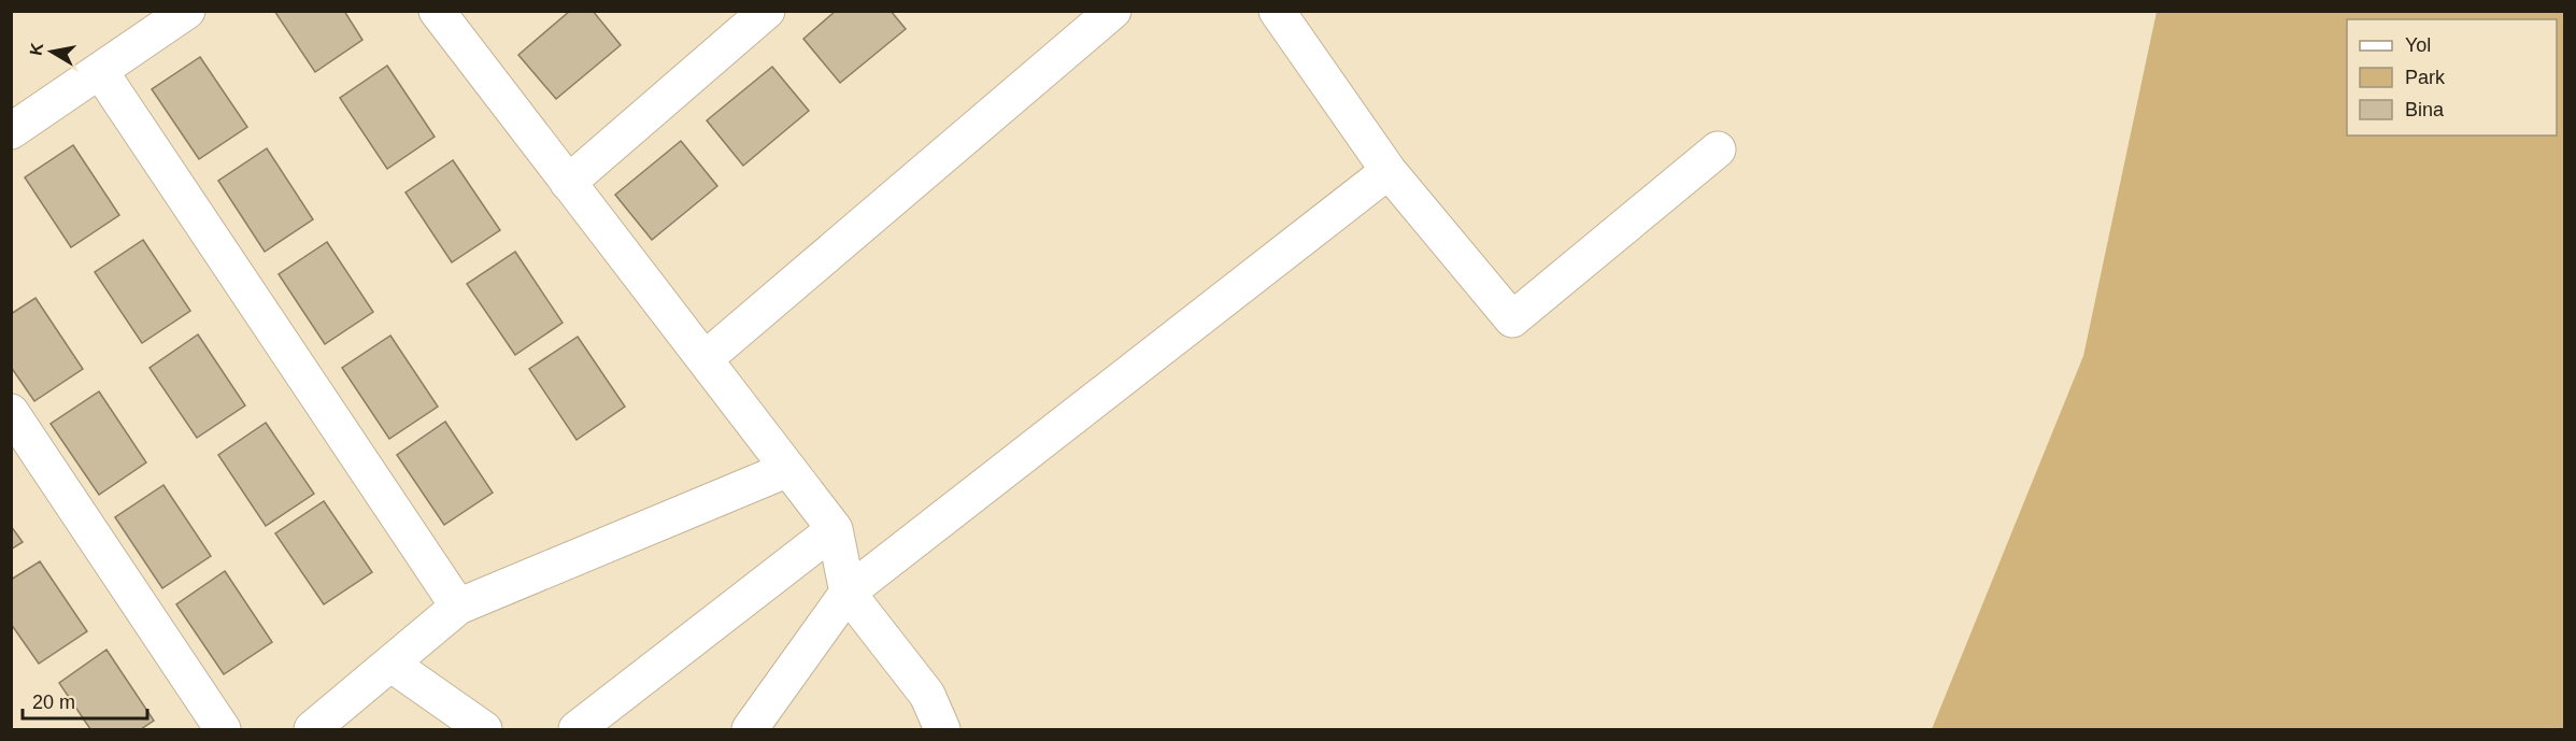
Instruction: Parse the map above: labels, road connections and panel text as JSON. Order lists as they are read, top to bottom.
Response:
{
  "legend": ["Yol", "Park", "Bina"],
  "scale_bar": "20 m",
  "north": "left"
}
